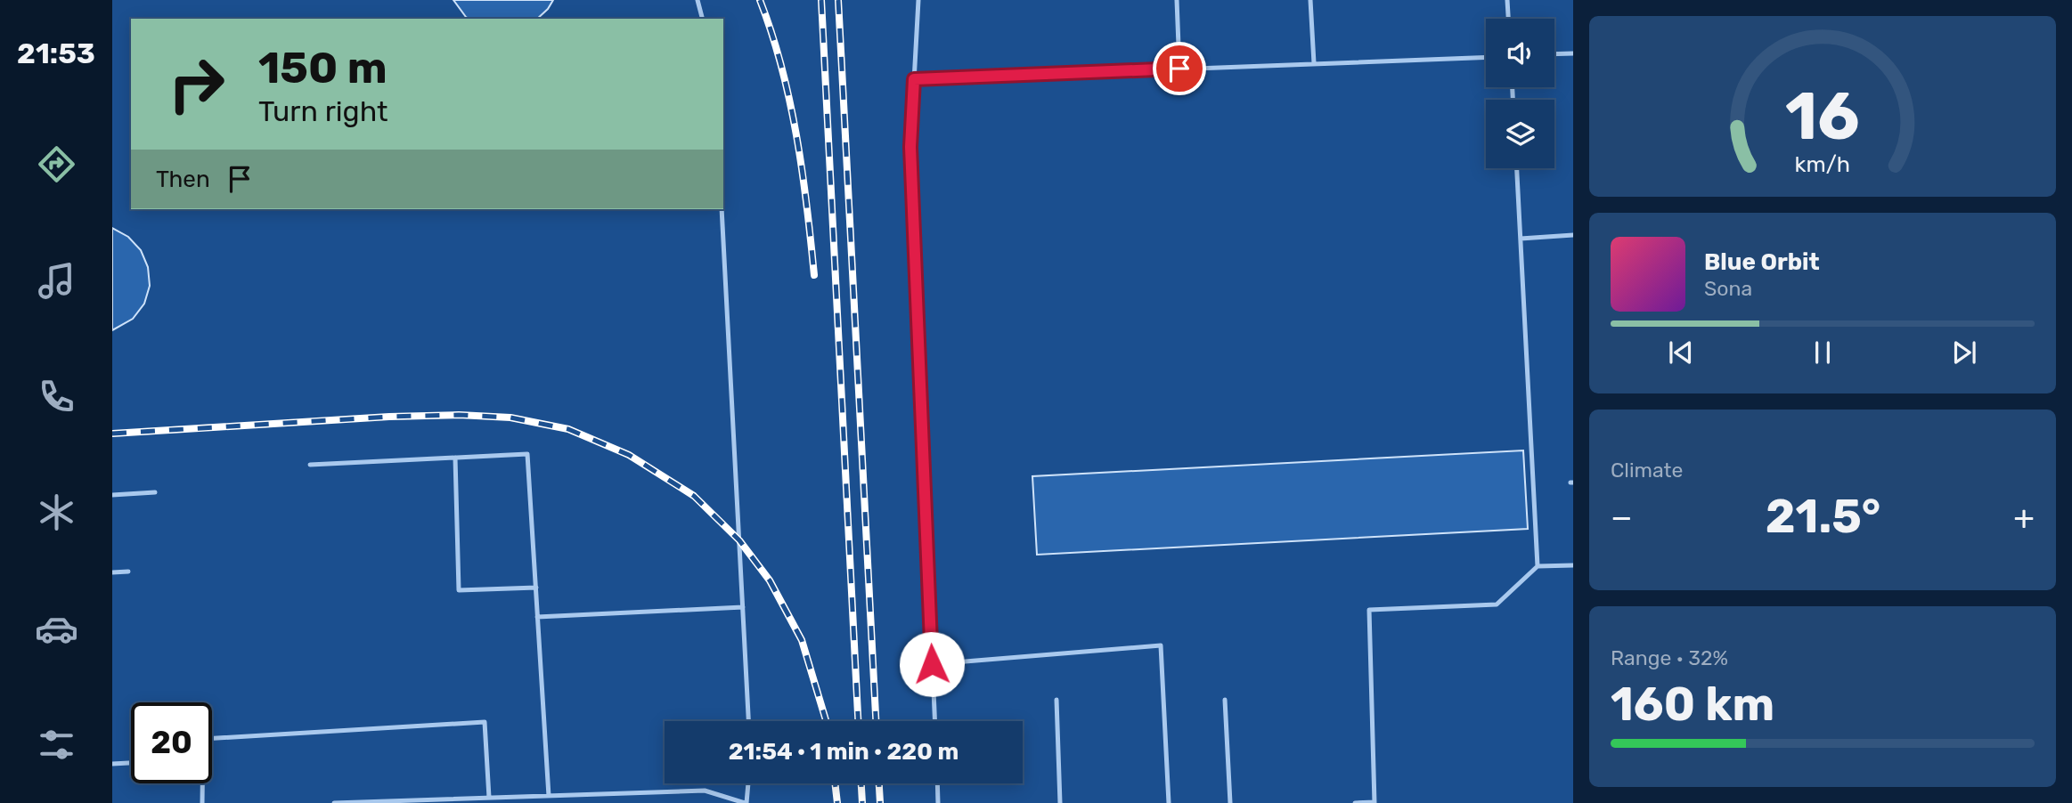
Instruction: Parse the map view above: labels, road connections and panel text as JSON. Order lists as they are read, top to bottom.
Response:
{
  "page": {
    "tabs": "21:53",
    "turn": ["150 m", "Turn right"],
    "then": "Then",
    "song": ["Blue Orbit", "Sona"],
    "tile": [
      "Climate",
      ["Range · 32%", "160 km"]
    ],
    "heat": ["−", "21.5°", "+"],
    "limit": "20",
    "trip": "21:54 · 1 min · 220 m",
    "gauge": ["16", "km/h"]
  }
}
